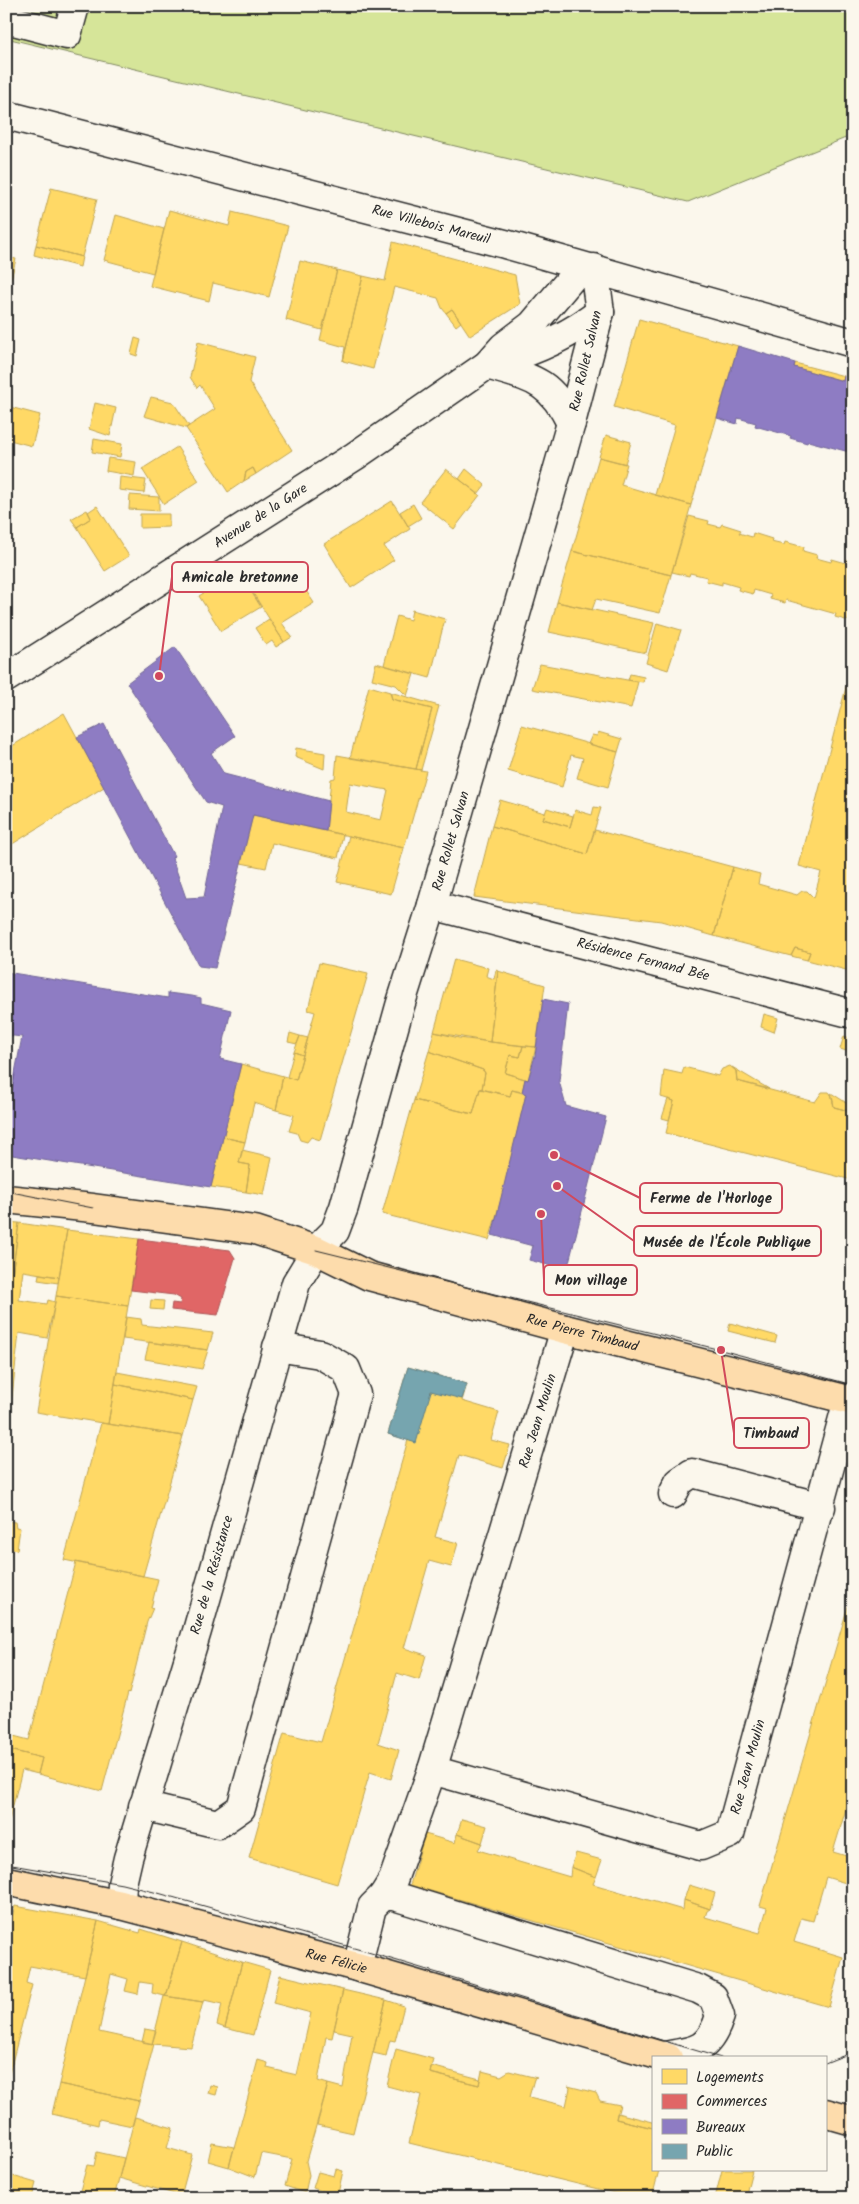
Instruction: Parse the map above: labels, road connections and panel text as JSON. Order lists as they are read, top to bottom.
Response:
{
  "streets": {
    "main road": ["Rue Pierre Timbaud", "Rue Félicie"],
    "street": [
      "Rue Villebois Mareuil",
      "Rue Rollet Salvan",
      "Avenue de la Gare",
      "Résidence Fernand Bée",
      "Rue Jean Moulin",
      "Rue de la Résistance"
    ]
  },
  "crossings": [
    ["Rue Villebois Mareuil", "Rue Rollet Salvan"],
    ["Rue Villebois Mareuil", "Avenue de la Gare"],
    ["Rue Rollet Salvan", "Avenue de la Gare"],
    ["Rue Rollet Salvan", "Résidence Fernand Bée"],
    ["Rue Rollet Salvan", "Rue Pierre Timbaud"],
    ["Rue Rollet Salvan", "Rue de la Résistance"],
    ["Rue Pierre Timbaud", "Rue Jean Moulin"],
    ["Rue Pierre Timbaud", "Rue de la Résistance"],
    ["Rue Jean Moulin", "Rue Félicie"],
    ["Rue de la Résistance", "Rue Félicie"]
  ],
  "places": [
    "Amicale bretonne",
    "Ferme de l'Horloge",
    "Musée de l'École Publique",
    "Mon village",
    "Timbaud"
  ],
  "legend": [
    "Logements",
    "Commerces",
    "Bureaux",
    "Public"
  ]
}
